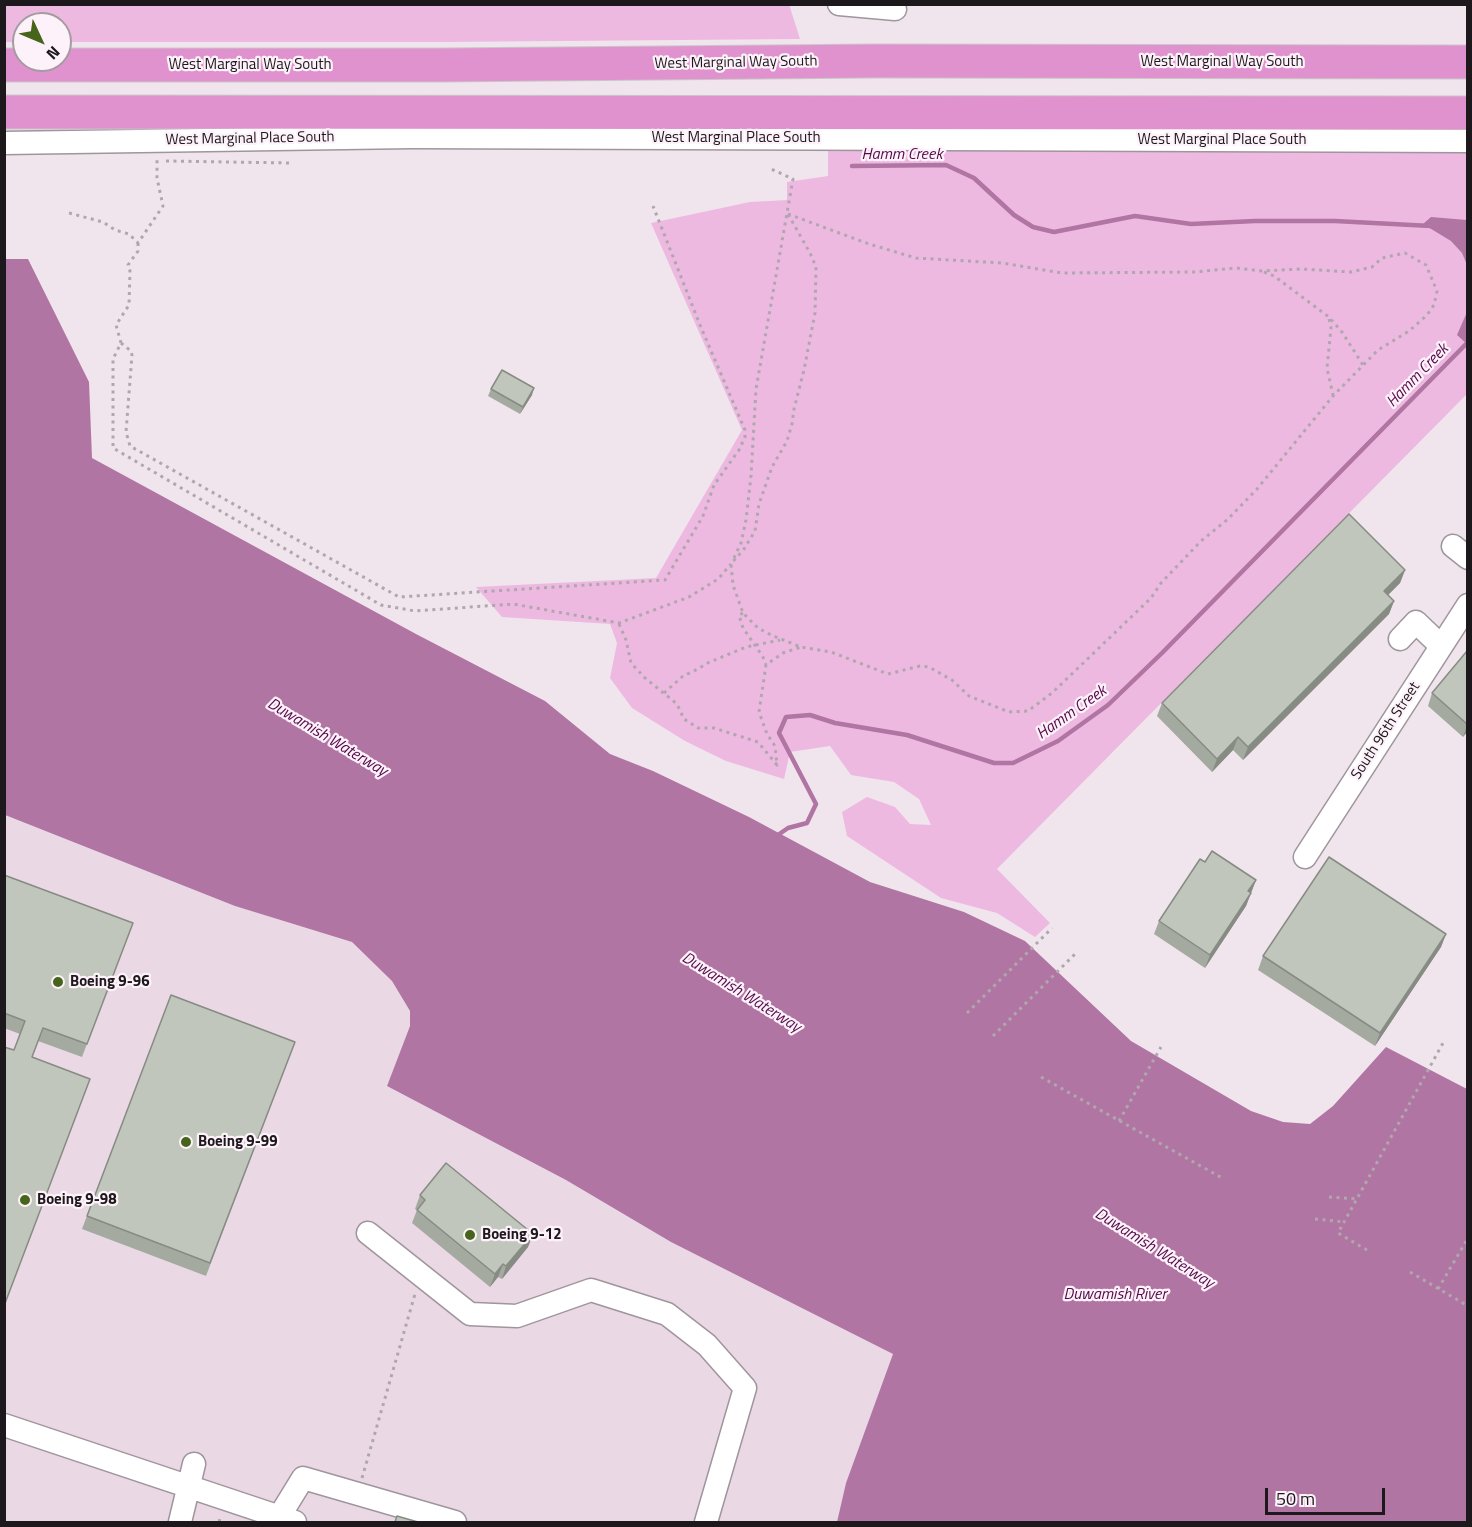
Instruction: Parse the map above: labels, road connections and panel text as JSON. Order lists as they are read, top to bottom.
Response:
{
  "streets": {
    "highway": ["West Marginal Way South"],
    "street": ["West Marginal Place South", "South 96th Street"]
  },
  "water": ["Hamm Creek", "Duwamish Waterway", "Duwamish River"],
  "places": [
    "Boeing 9-96",
    "Boeing 9-99",
    "Boeing 9-98",
    "Boeing 9-12"
  ],
  "scale_bar": "50 m",
  "north": "bottom right"
}
